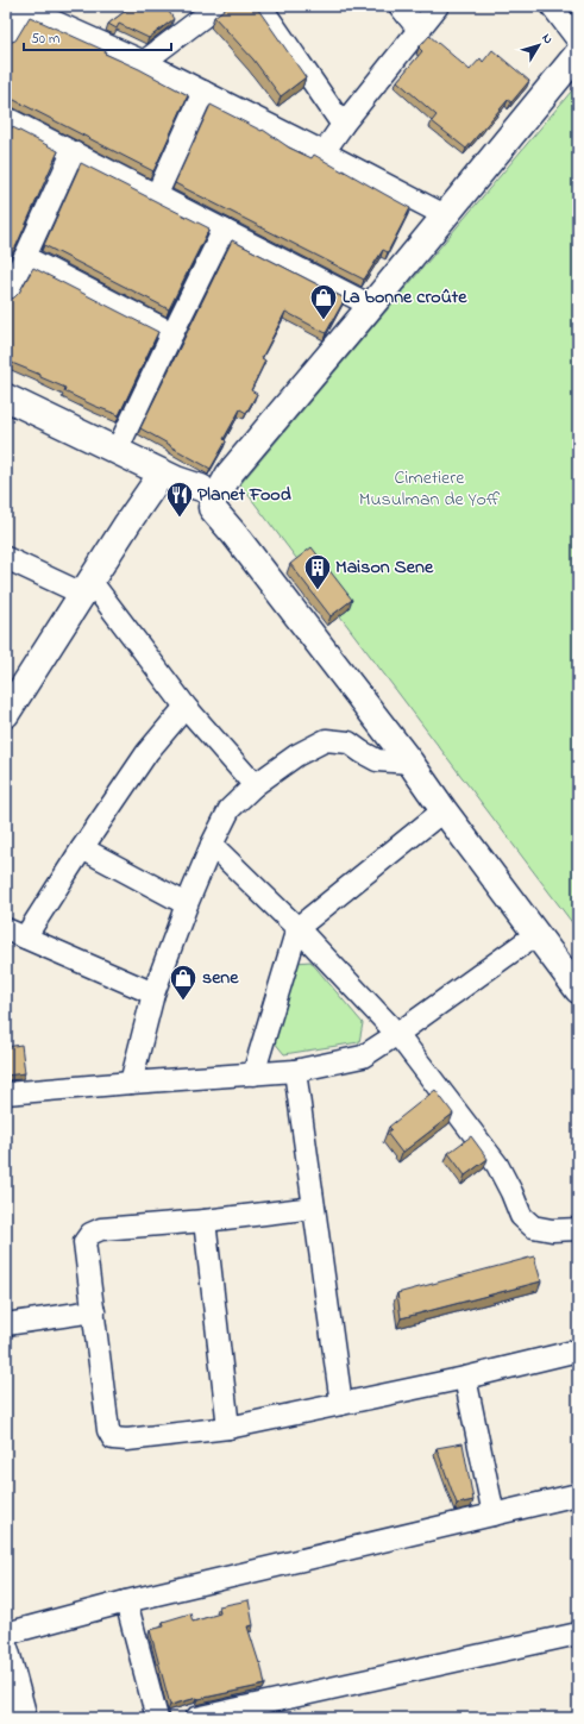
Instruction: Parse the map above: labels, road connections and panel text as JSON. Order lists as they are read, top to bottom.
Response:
{
  "parks": ["Cimetiere Musulman de Yoff"],
  "places": {
    "shop": ["La bonne croûte", "sene"],
    "restaurant": ["Planet Food"],
    "building": ["Maison Sene"]
  },
  "scale_bar": "50 m",
  "north": "top right"
}
